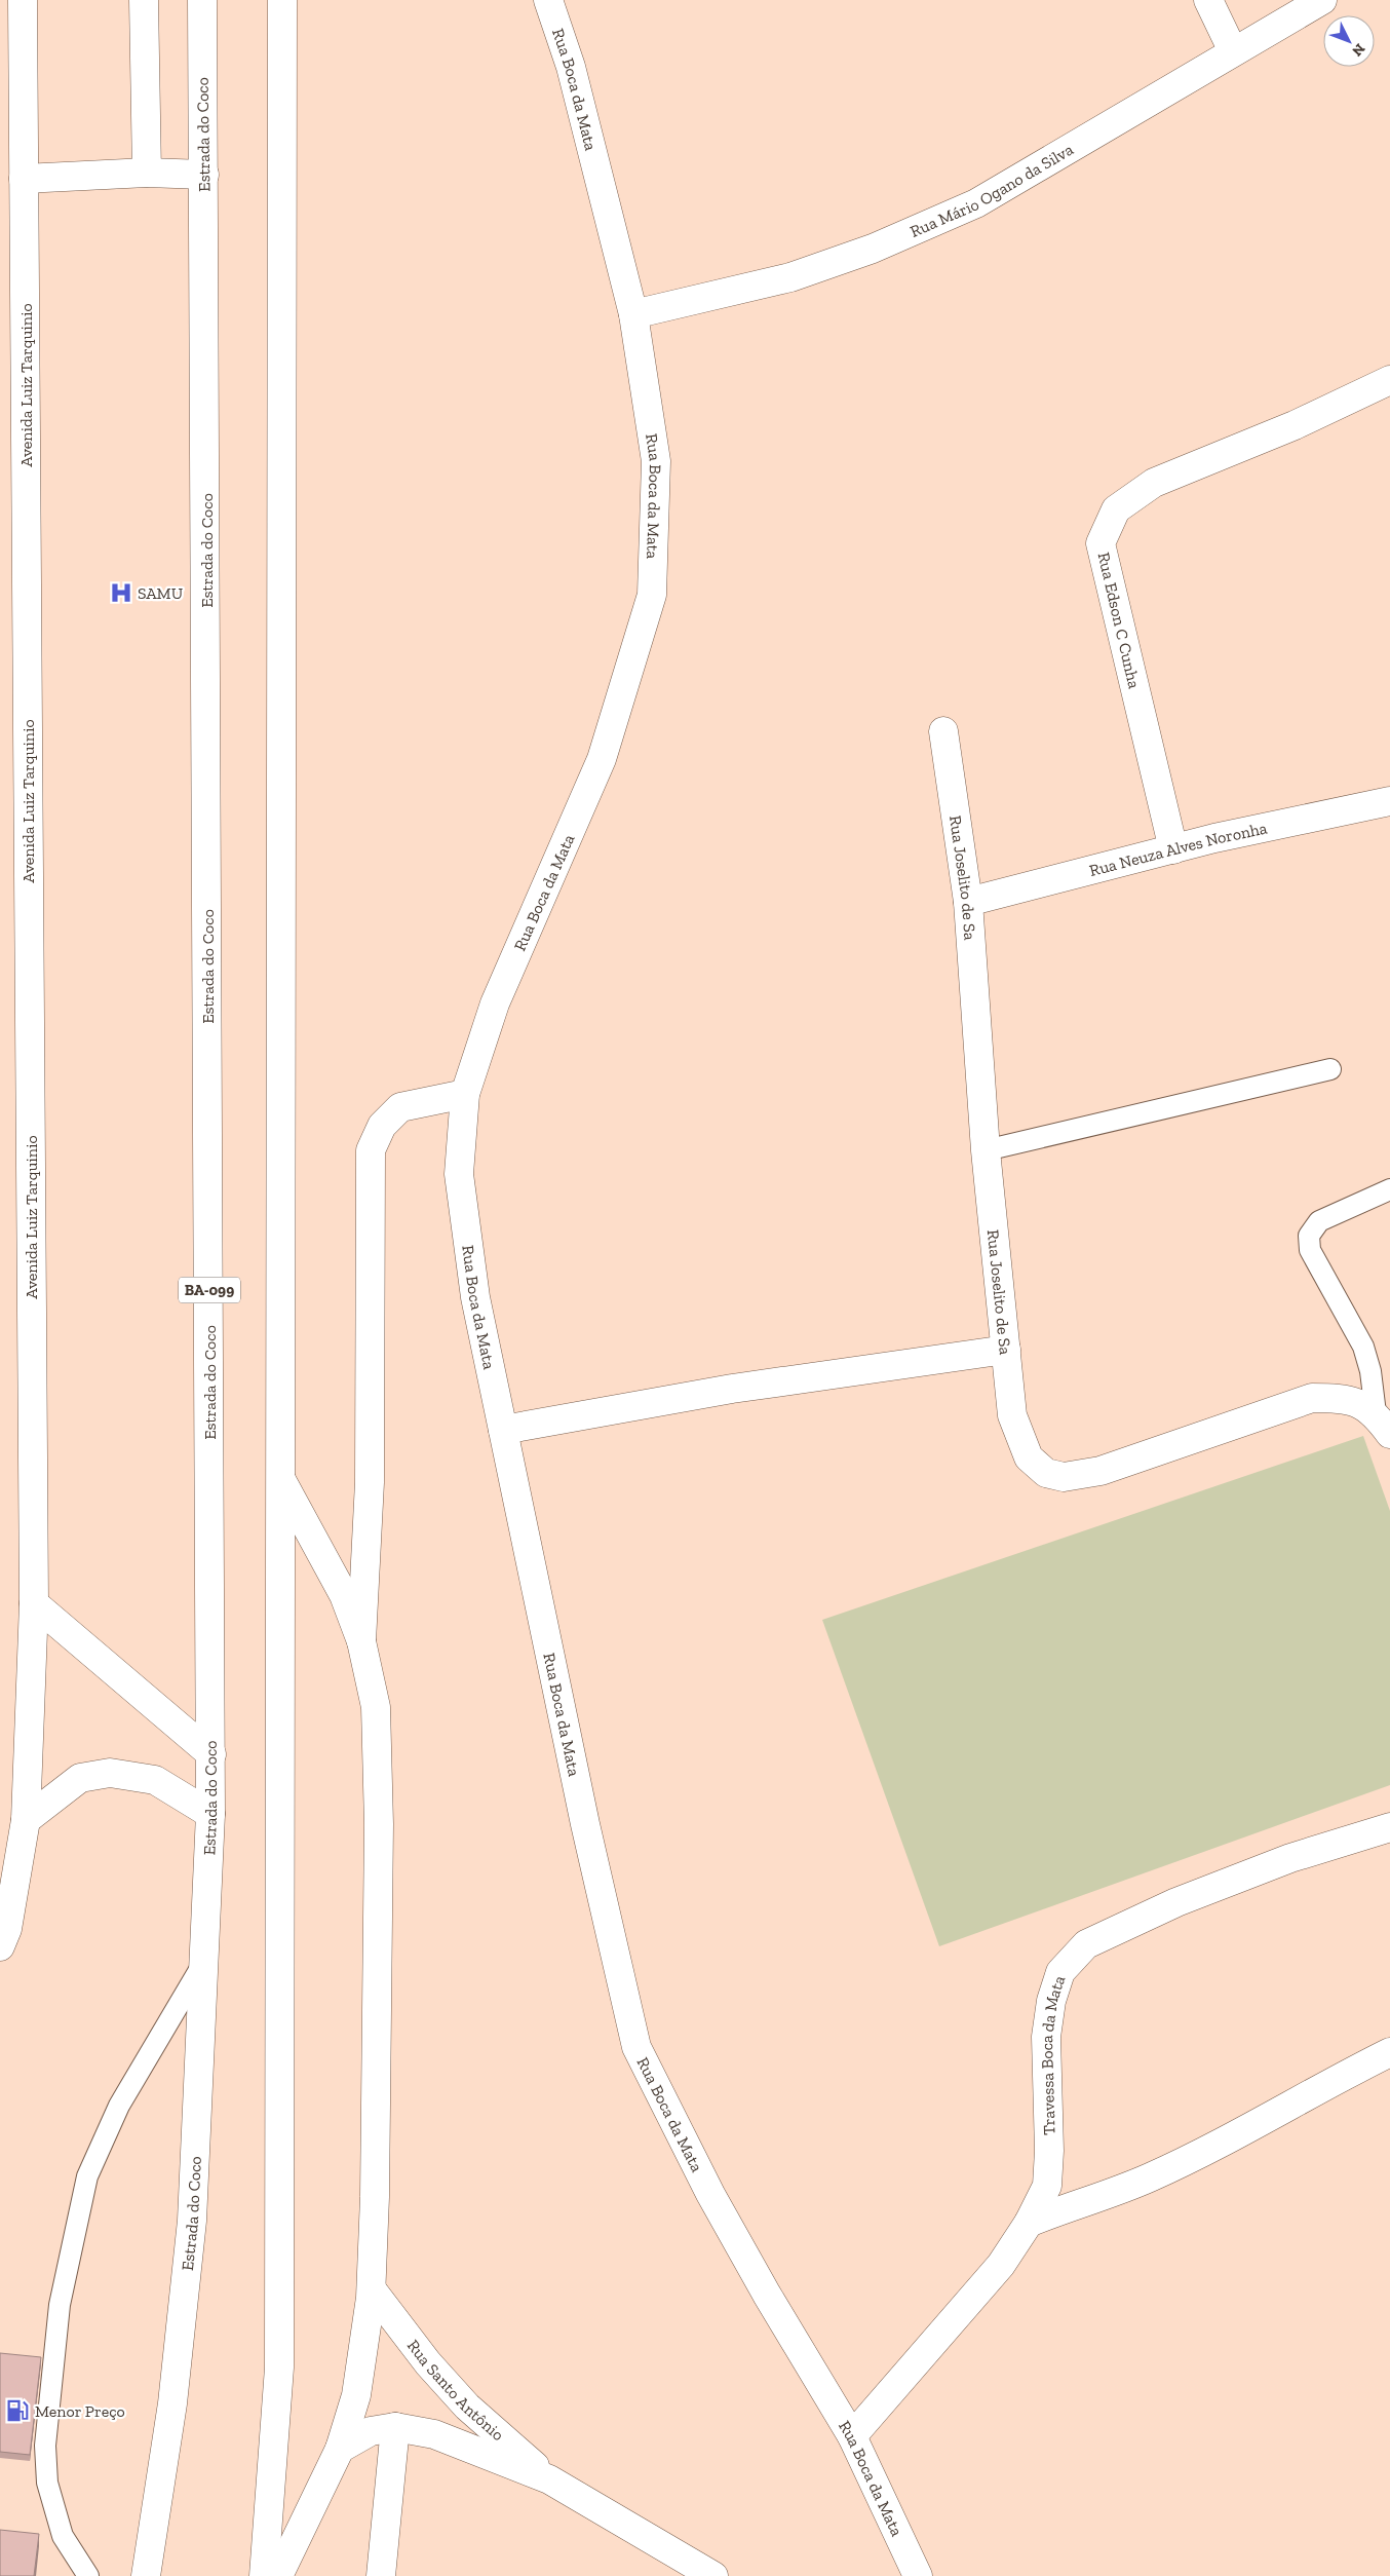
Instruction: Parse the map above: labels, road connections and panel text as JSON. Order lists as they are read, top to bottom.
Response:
{
  "streets": {
    "main road": [
      "Rua Boca da Mata",
      "Estrada do Coco",
      "Rua Mário Ogano da Silva",
      "Avenida Luiz Tarquinio",
      "Rua Edson C Cunha",
      "Rua Neuza Alves Noronha",
      "Rua Joselito de Sa",
      "BA-099",
      "Travessa Boca da Mata",
      "Rua Santo Antônio"
    ]
  },
  "crossings": [
    ["Rua Boca da Mata", "Rua Mário Ogano da Silva"],
    ["Rua Boca da Mata", "Travessa Boca da Mata"],
    ["Rua Edson C Cunha", "Rua Neuza Alves Noronha"],
    ["Rua Neuza Alves Noronha", "Rua Joselito de Sa"]
  ],
  "places": {
    "hospital": ["SAMU"],
    "fuel station": ["Menor Preço"]
  },
  "north": "bottom right"
}
